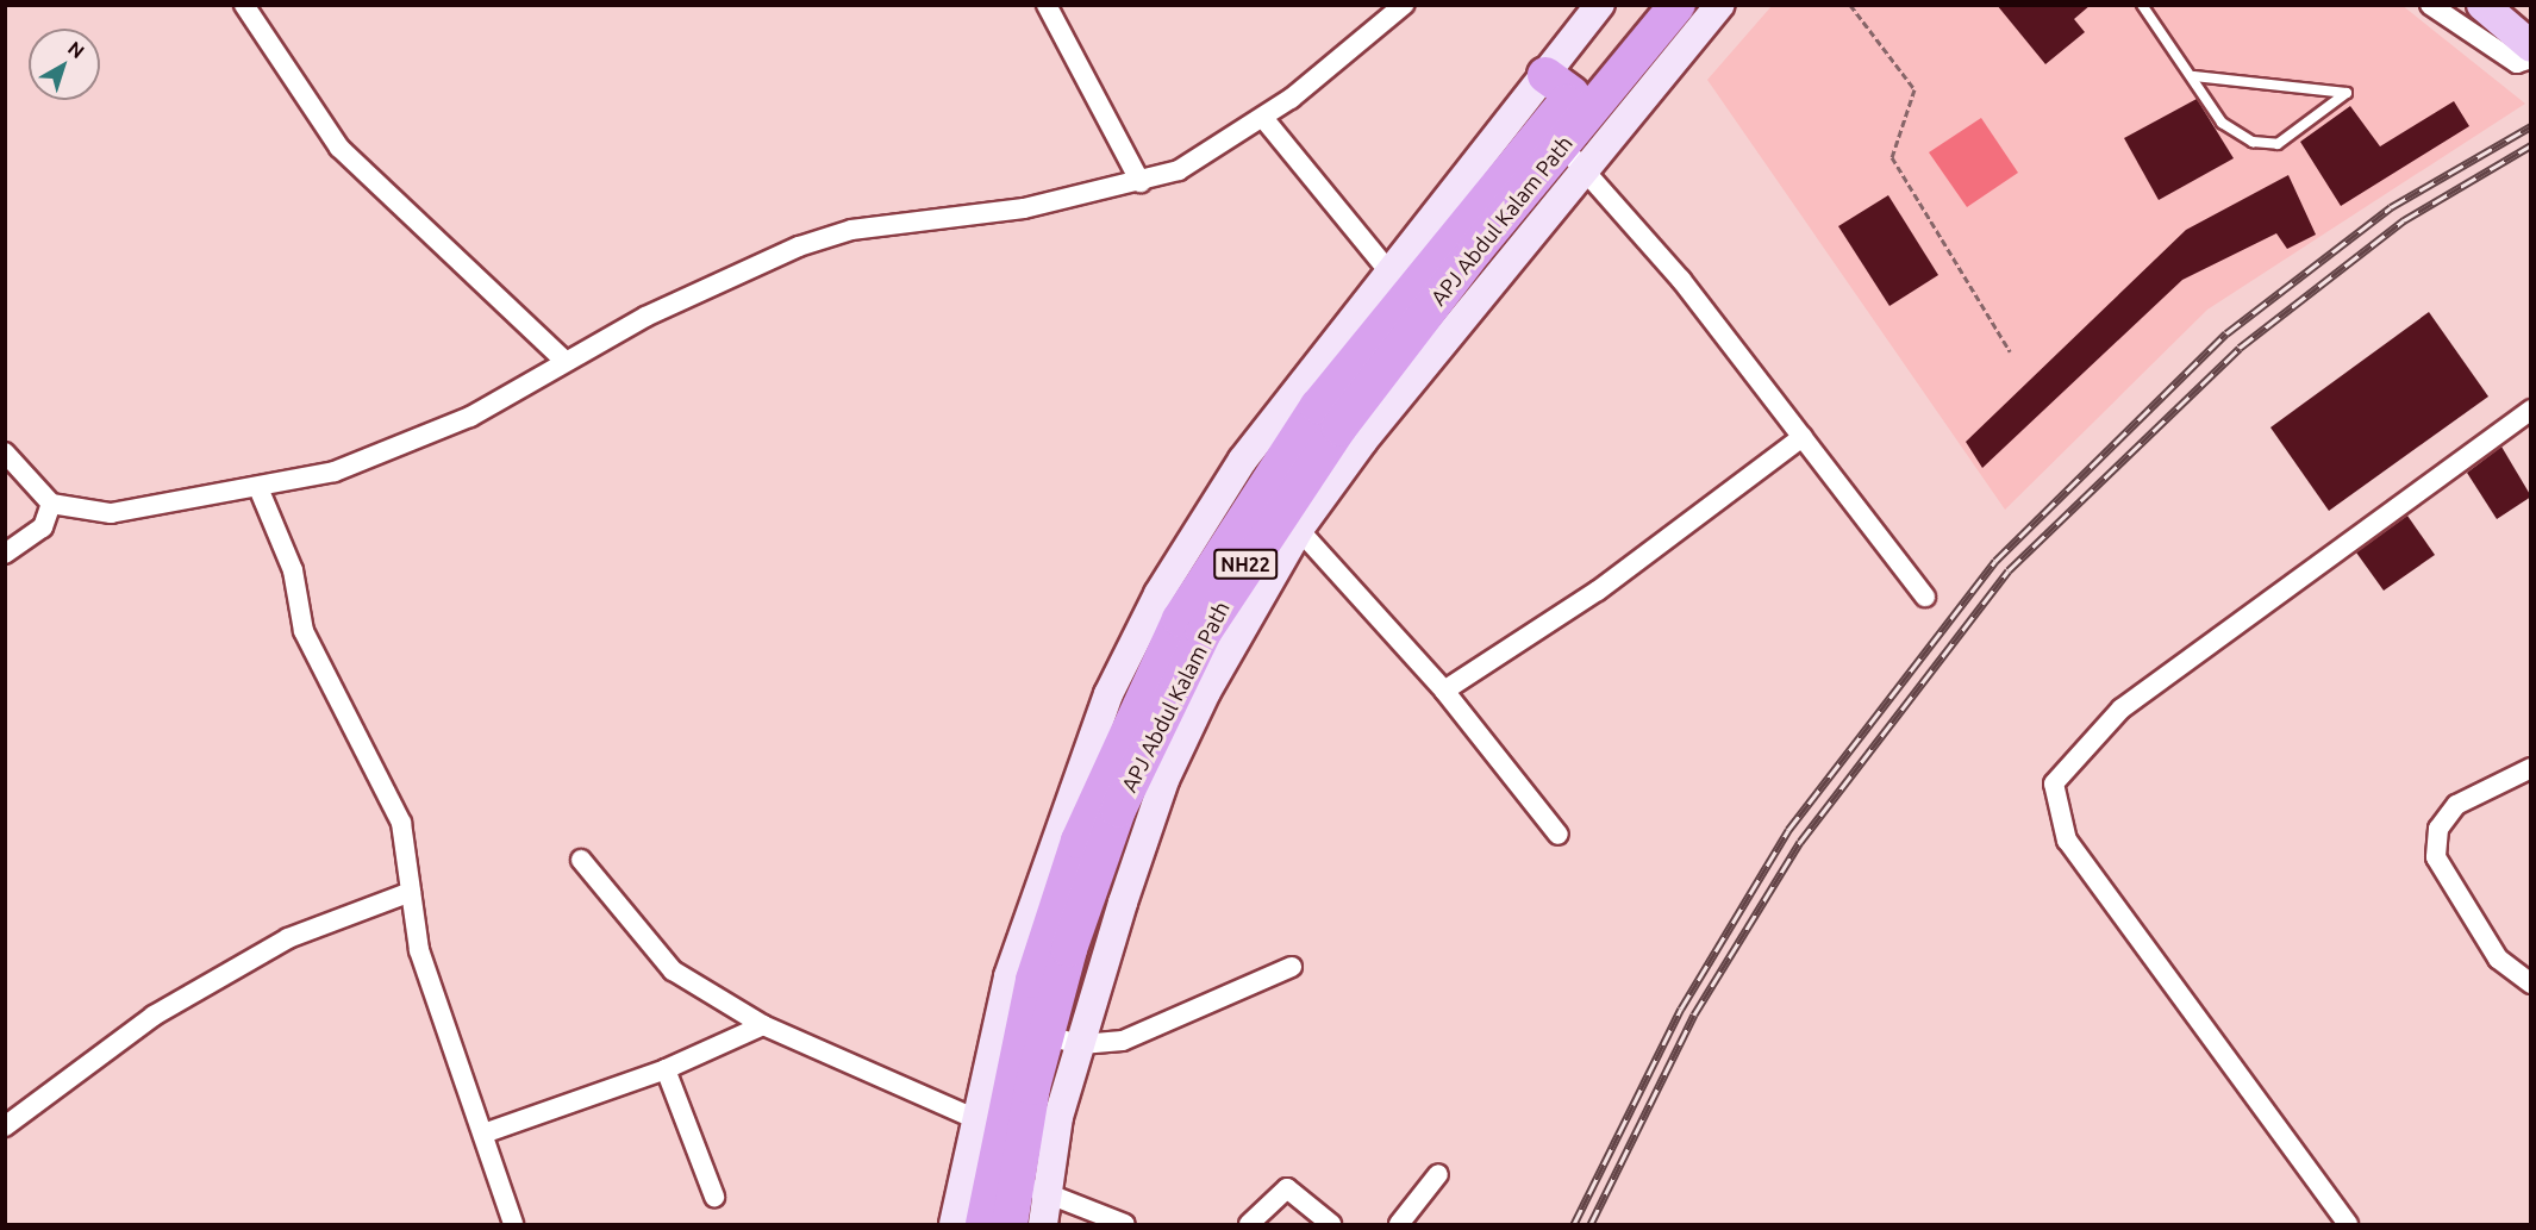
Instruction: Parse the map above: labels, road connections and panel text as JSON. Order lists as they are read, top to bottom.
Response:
{
  "streets": {
    "highway": ["APJ Abdul Kalam Path", "NH22"]
  },
  "crossings": [
    ["APJ Abdul Kalam Path", "NH22"]
  ],
  "north": "top right"
}
